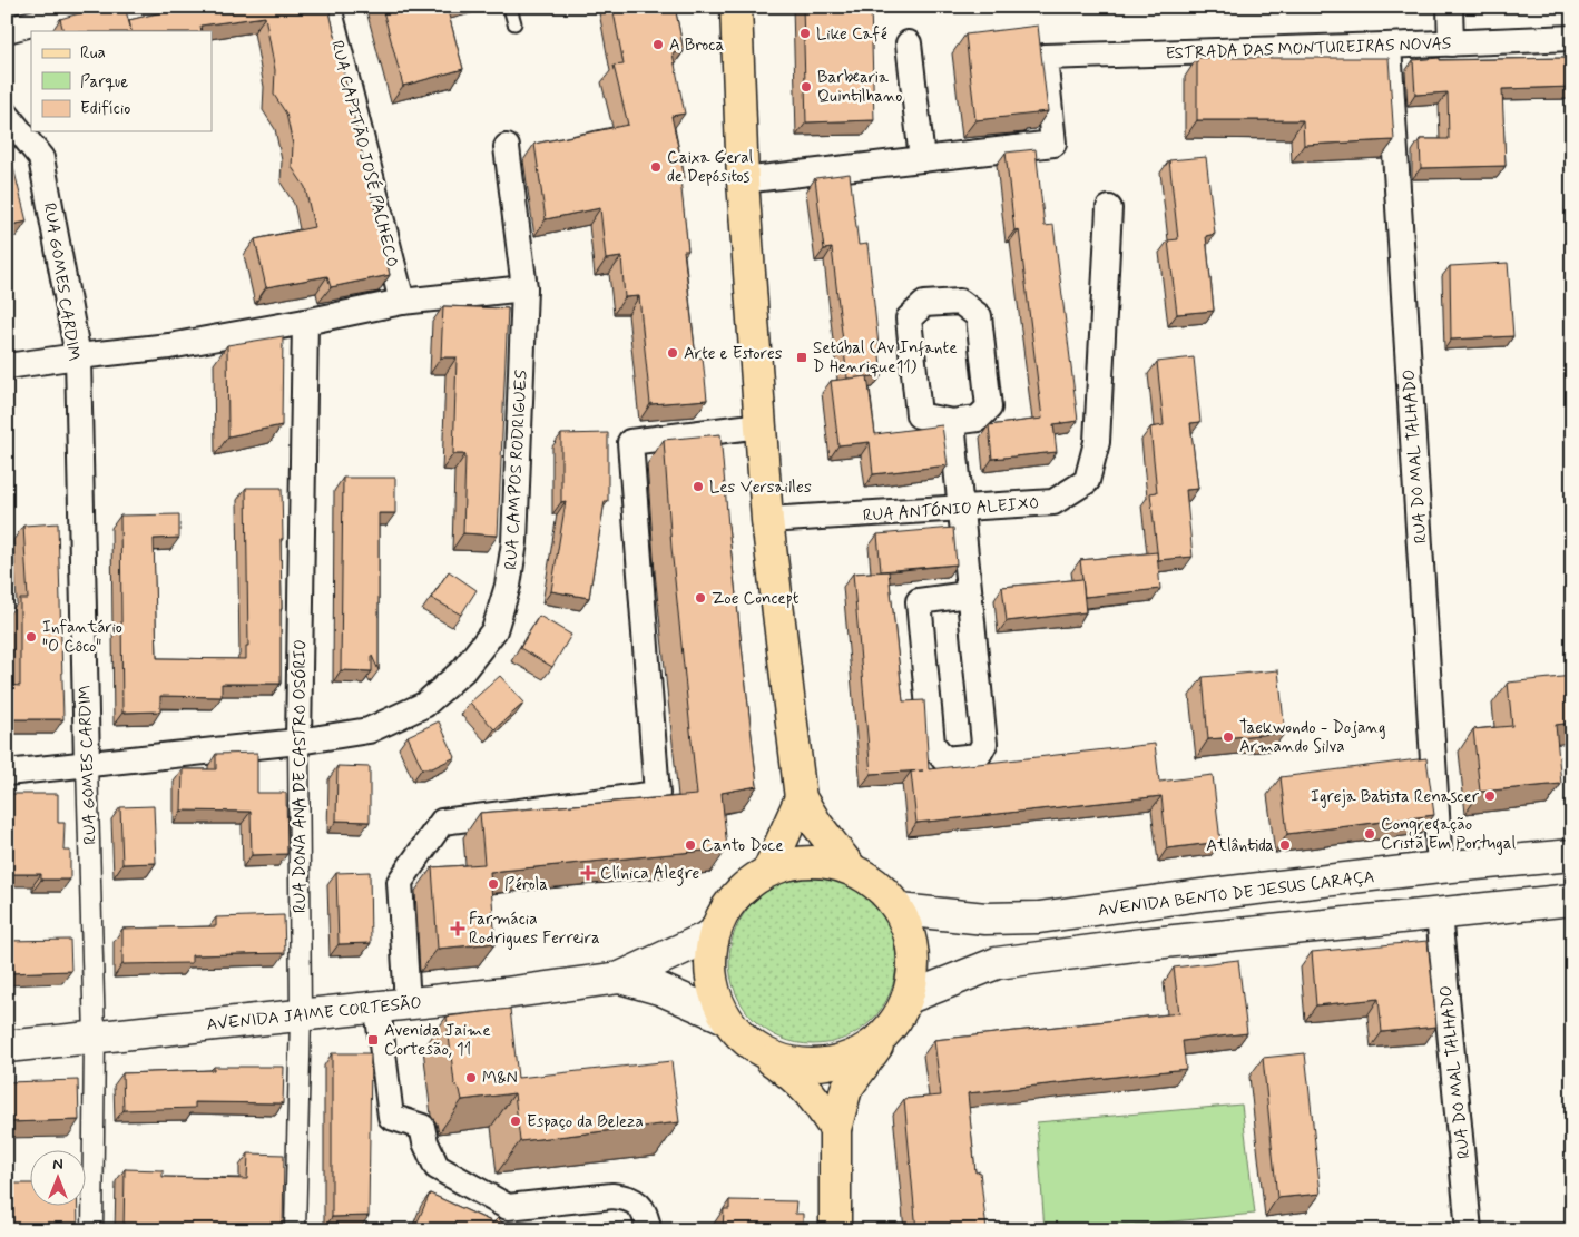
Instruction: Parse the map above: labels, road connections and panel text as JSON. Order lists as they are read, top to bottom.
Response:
{
  "streets": {
    "main road": ["AVENIDA BENTO DE JESUS CARAÇA", "AVENIDA JAIME CORTESÃO"],
    "street": [
      "ESTRADA DAS MONTUREIRAS NOVAS",
      "RUA CAPITÃO JOSÉ PACHECO",
      "RUA GOMES CARDIM",
      "RUA DO MAL TALHADO",
      "RUA CAMPOS RODRIGUES",
      "RUA ANTÓNIO ALEIXO",
      "RUA DONA ANA DE CASTRO OSÓRIO"
    ]
  },
  "crossings": [
    ["ESTRADA DAS MONTUREIRAS NOVAS", "RUA DO MAL TALHADO"],
    ["RUA GOMES CARDIM", "RUA CAMPOS RODRIGUES"],
    ["RUA GOMES CARDIM", "AVENIDA JAIME CORTESÃO"],
    ["RUA DO MAL TALHADO", "AVENIDA BENTO DE JESUS CARAÇA"],
    ["RUA CAMPOS RODRIGUES", "RUA DONA ANA DE CASTRO OSÓRIO"],
    ["RUA DONA ANA DE CASTRO OSÓRIO", "AVENIDA JAIME CORTESÃO"]
  ],
  "places": {
    "other": [
      "Like Café",
      "A Broca",
      "Barbearia Quintilhano",
      "Caixa Geral de Depósitos",
      "Arte e Estores",
      "Les Versailles",
      "Zoe Concept",
      "Infantário \"O Côco\"",
      "Taekwondo - Dojang Armando Silva",
      "Igreja Batista Renascer",
      "Congregação Cristã Em Portugal",
      "Canto Doce",
      "Atlântida",
      "Pérola",
      "M&N",
      "Espaço da Beleza"
    ],
    "transit": ["Setúbal (Av Infante D Henrique11)", "Avenida Jaime Cortesão, 11"],
    "health": ["Clínica Alegre", "Farmácia Rodrigues Ferreira"]
  },
  "legend": ["Rua", "Parque", "Edifício"],
  "north": "top"
}
